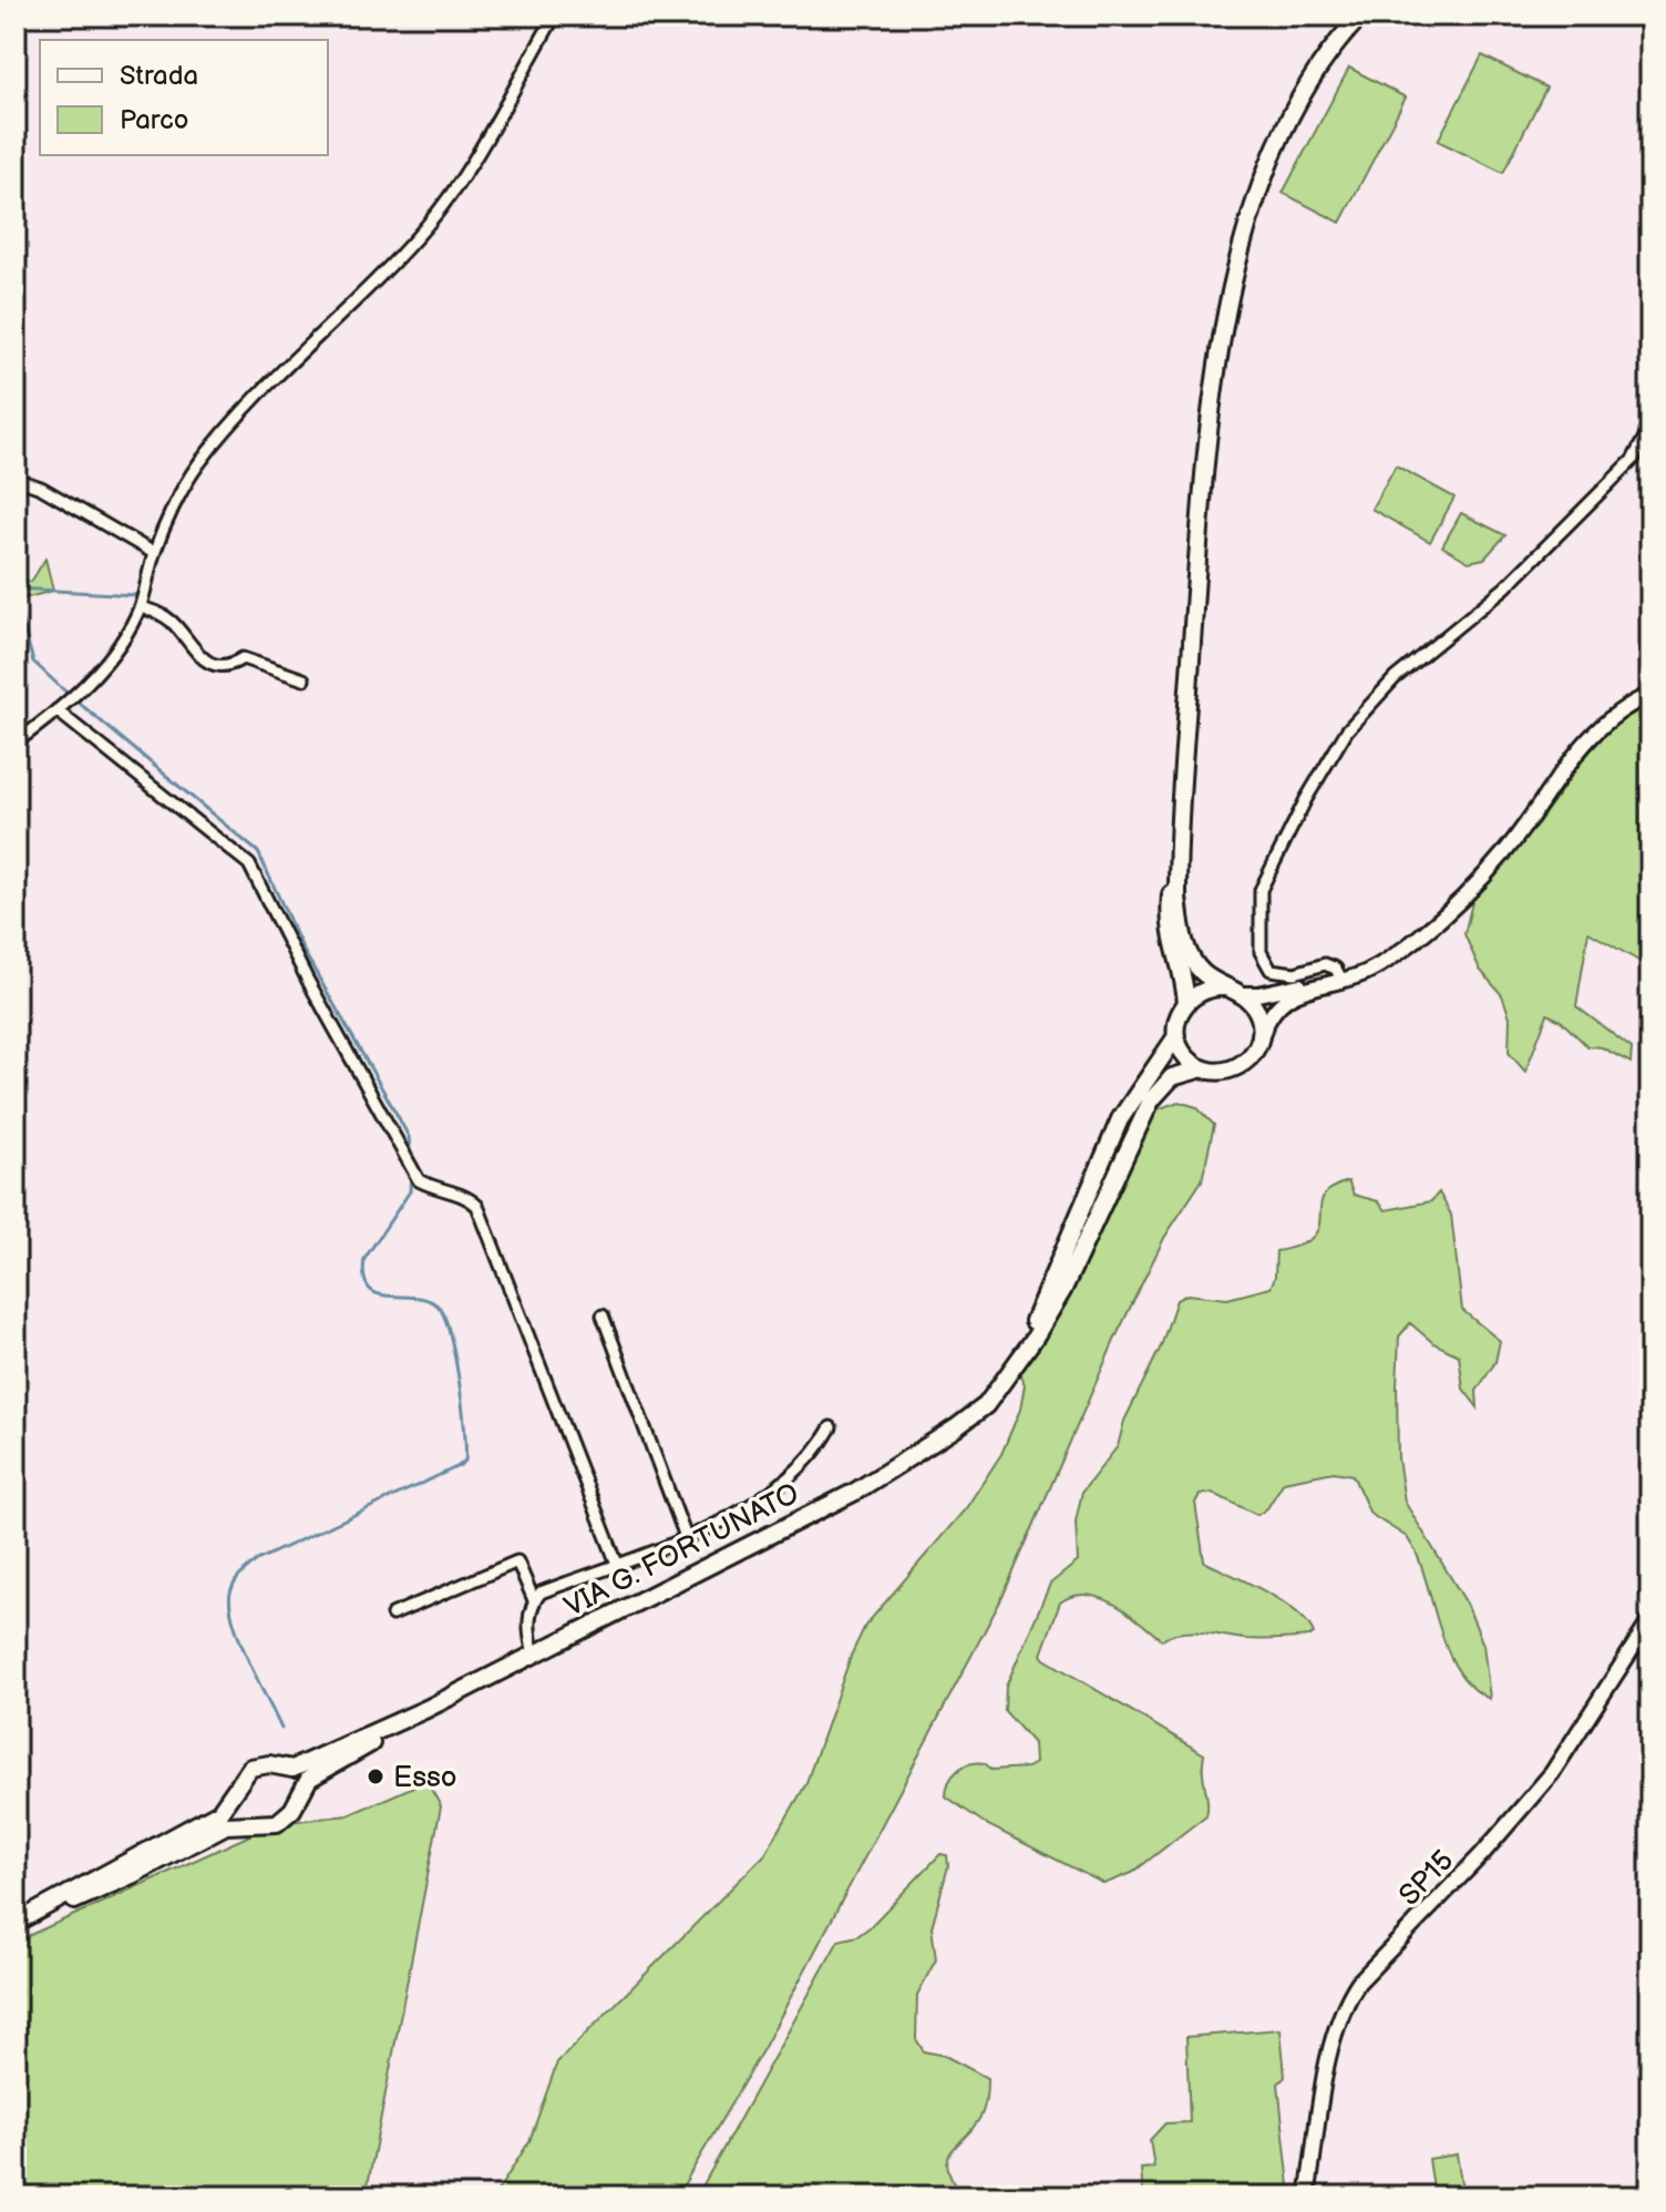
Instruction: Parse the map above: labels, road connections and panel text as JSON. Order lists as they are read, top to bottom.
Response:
{
  "streets": {
    "main road": ["VIA G. FORTUNATO"],
    "street": ["SP15"]
  },
  "places": ["Esso"],
  "legend": ["Strada", "Parco"]
}
